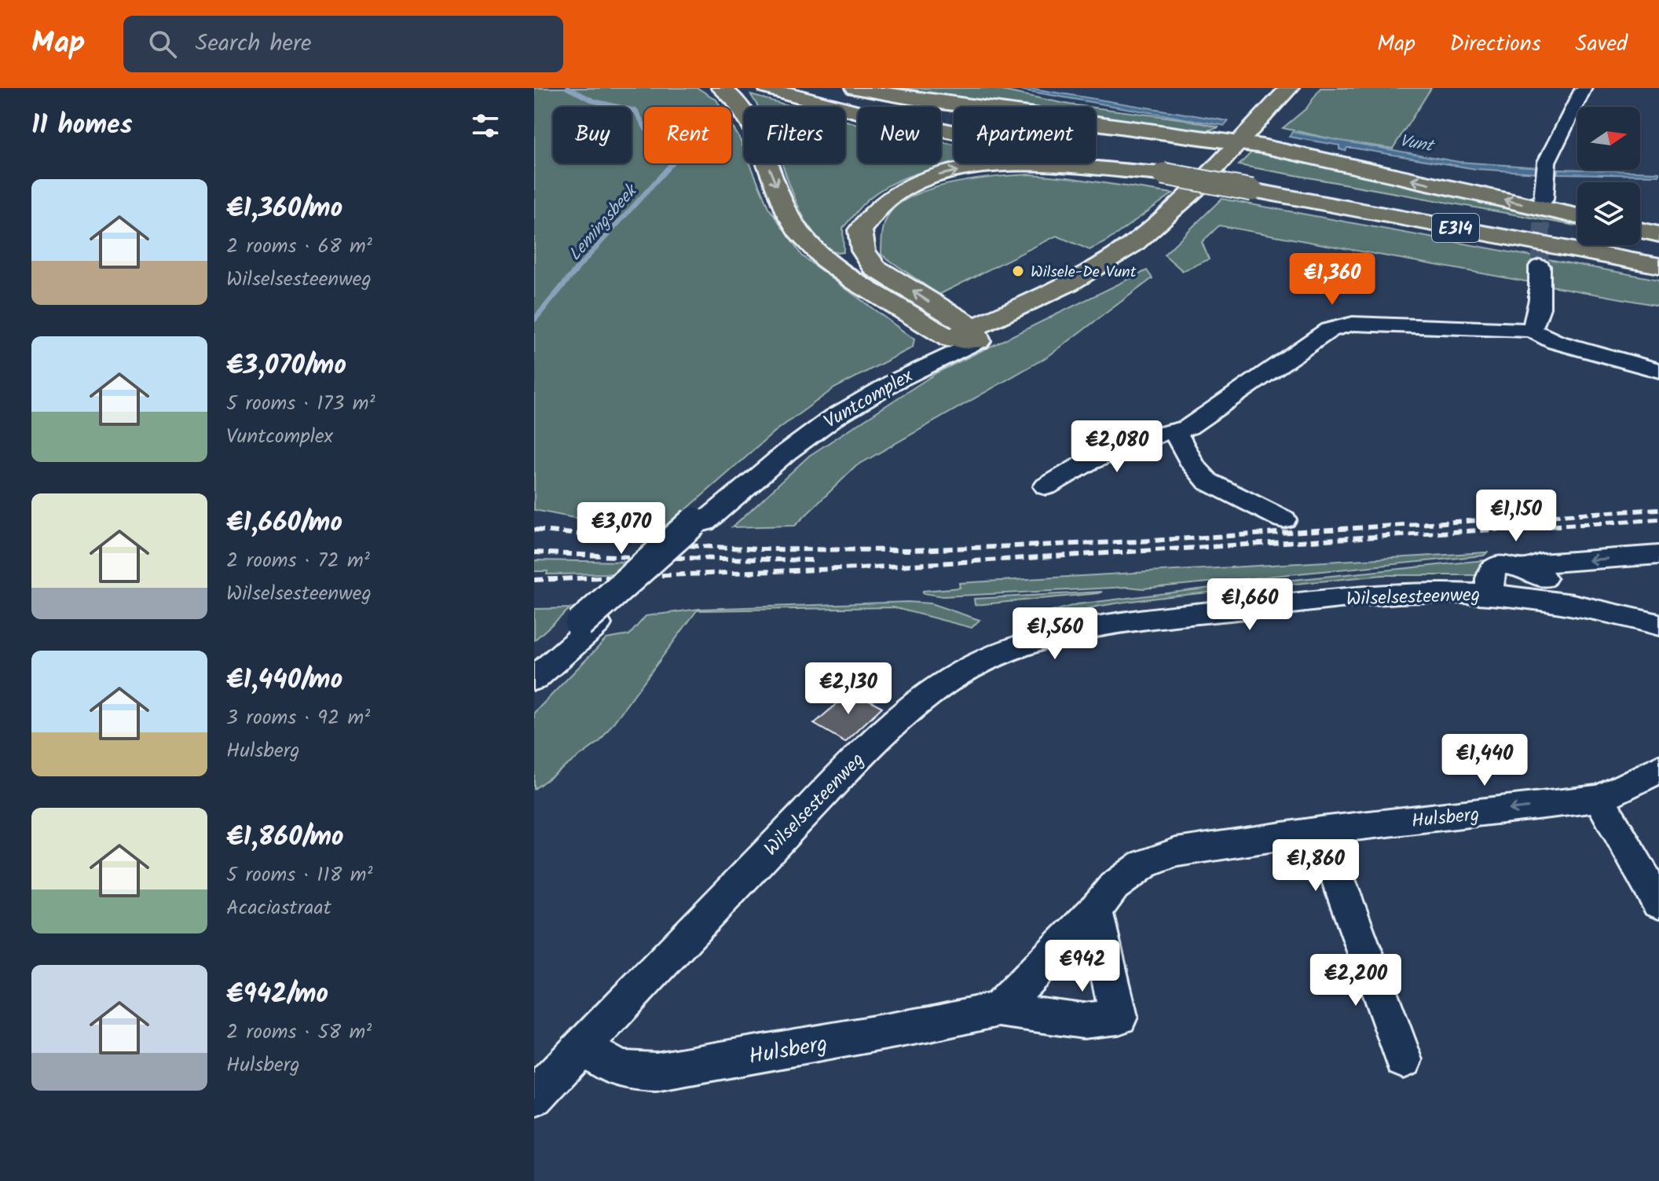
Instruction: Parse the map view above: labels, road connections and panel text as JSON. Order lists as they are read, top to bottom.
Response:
{
  "streets": {
    "main road": ["E314", "Vuntcomplex"],
    "street": ["Wilselsesteenweg", "Hulsberg"]
  },
  "crossings": [
    ["Wilselsesteenweg", "Hulsberg"]
  ],
  "water": ["Vunt", "Lemingsbeek"],
  "places": ["Wilsele-De Vunt"],
  "north": "right",
  "page": {
    "header": "Map",
    "search": "Search here",
    "nav": ["Map", "Directions", "Saved"],
    "heading": "11 homes",
    "chip": [
      "Buy",
      "Rent",
      "Filters",
      "New",
      "Apartment"
    ],
    "list": [
      {
        "name": "€1,360/mo",
        "note": "2 rooms · 68 m² · Wilselsesteenweg"
      },
      {
        "name": "€3,070/mo",
        "note": "5 rooms · 173 m² · Vuntcomplex"
      },
      {
        "name": "€1,660/mo",
        "note": "2 rooms · 72 m² · Wilselsesteenweg"
      },
      {
        "name": "€1,440/mo",
        "note": "3 rooms · 92 m² · Hulsberg"
      },
      {
        "name": "€1,860/mo",
        "note": "5 rooms · 118 m² · Acaciastraat"
      },
      {
        "name": "€942/mo",
        "note": "2 rooms · 58 m² · Hulsberg"
      }
    ],
    "price": [
      "€1,360",
      "€2,080",
      "€1,150",
      "€3,070",
      "€1,660",
      "€1,560",
      "€2,130",
      "€1,440",
      "€1,860",
      "€942",
      "€2,200"
    ]
  }
}
